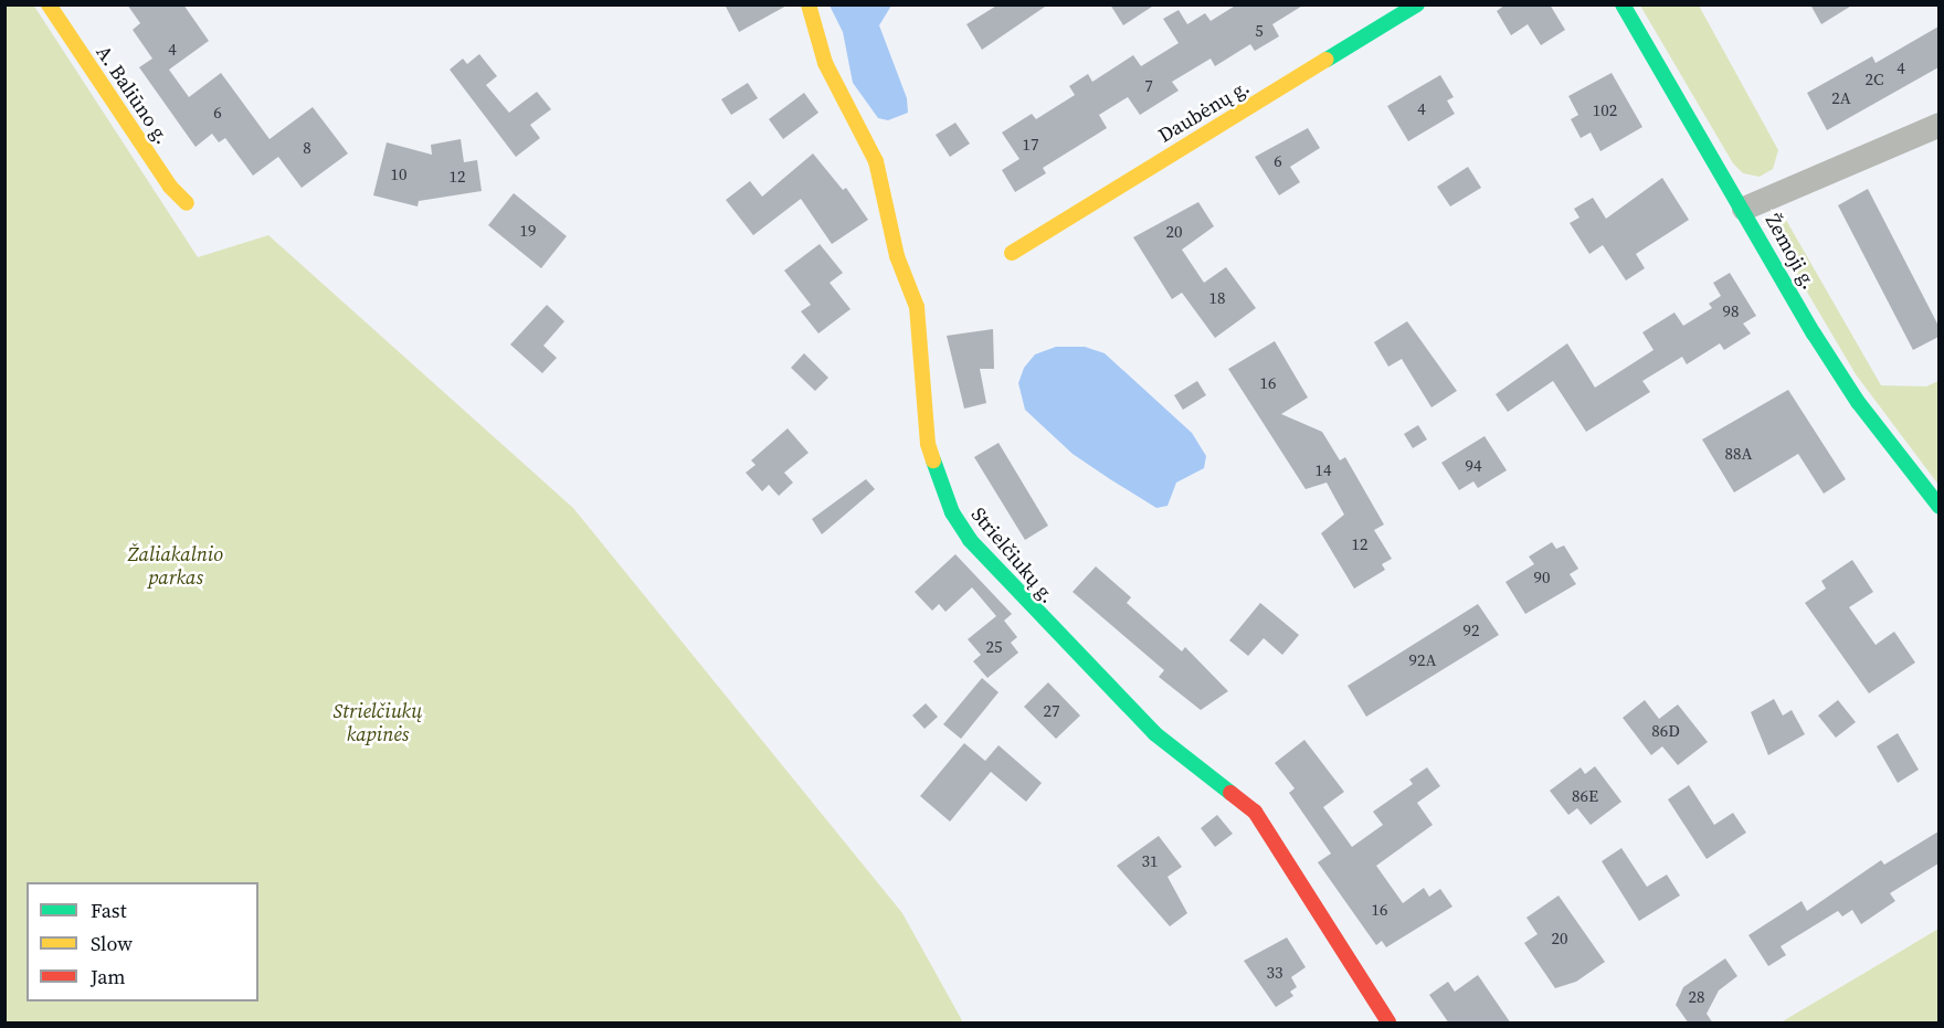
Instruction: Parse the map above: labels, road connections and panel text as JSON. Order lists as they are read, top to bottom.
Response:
{
  "streets": {
    "street": [
      "A. Baliūno g.",
      "Daubėnų g.",
      "Žemoji g.",
      "Strielčiukų g."
    ]
  },
  "parks": ["Žaliakalnio parkas", "Strielčiukų kapinės"],
  "house_numbers": [
    "5",
    "4",
    "4",
    "2C",
    "7",
    "2A",
    "4",
    "102",
    "6",
    "17",
    "8",
    "6",
    "10",
    "12",
    "19",
    "20",
    "18",
    "98",
    "16",
    "88A",
    "94",
    "14",
    "12",
    "90",
    "92",
    "25",
    "92A",
    "27",
    "86D",
    "86E",
    "31",
    "16",
    "20",
    "33",
    "28"
  ],
  "legend": ["Fast", "Slow", "Jam"]
}
